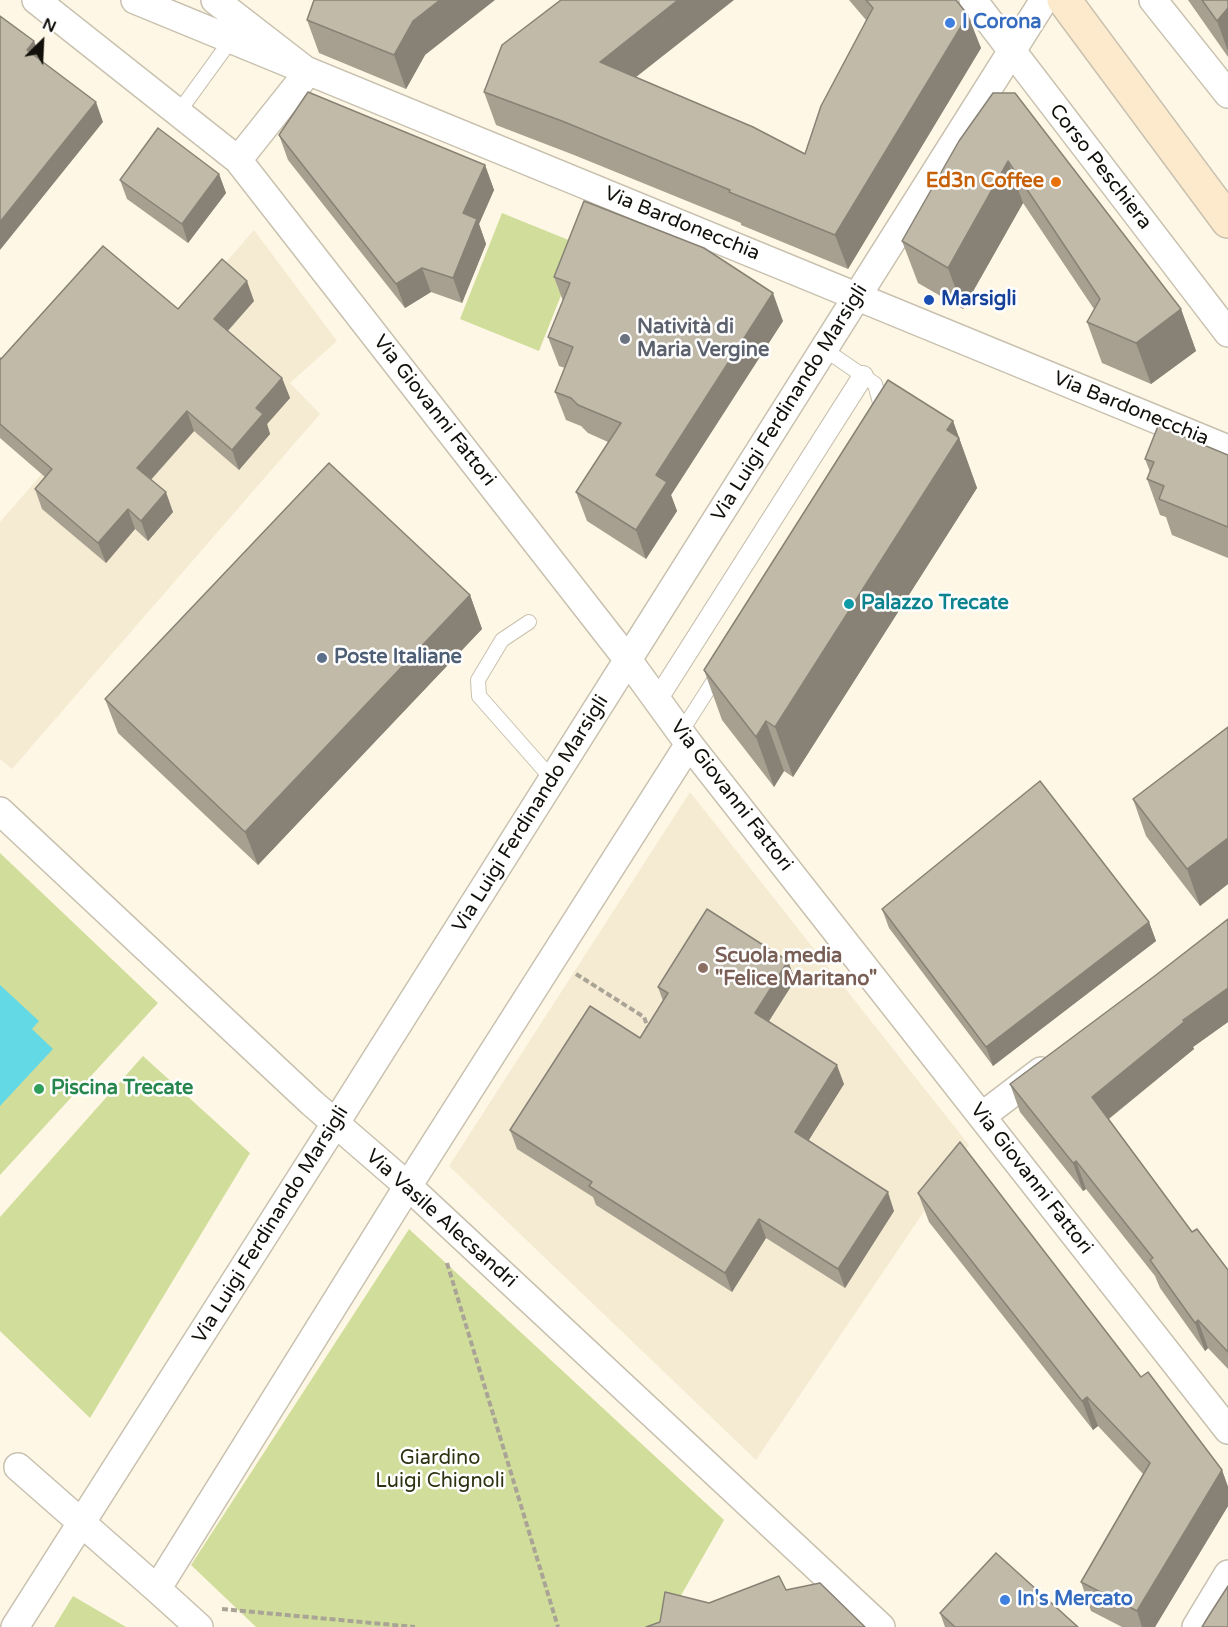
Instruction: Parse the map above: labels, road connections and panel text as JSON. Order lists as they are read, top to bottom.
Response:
{
  "streets": {
    "street": [
      "Corso Peschiera",
      "Via Bardonecchia",
      "Via Luigi Ferdinando Marsigli",
      "Via Giovanni Fattori",
      "Via Vasile Alecsandri"
    ]
  },
  "crossings": [
    ["Corso Peschiera", "Via Luigi Ferdinando Marsigli"],
    ["Via Bardonecchia", "Via Luigi Ferdinando Marsigli"],
    ["Via Luigi Ferdinando Marsigli", "Via Giovanni Fattori"],
    ["Via Luigi Ferdinando Marsigli", "Via Vasile Alecsandri"]
  ],
  "parks": ["Giardino Luigi Chignoli"],
  "places": [
    "I Corona",
    "Ed3n Coffee",
    "Marsigli",
    "Natività di Maria Vergine",
    "Palazzo Trecate",
    "Poste Italiane",
    "Scuola media \"Felice Maritano\"",
    "Piscina Trecate",
    "In's Mercato"
  ],
  "north": "top right"
}
